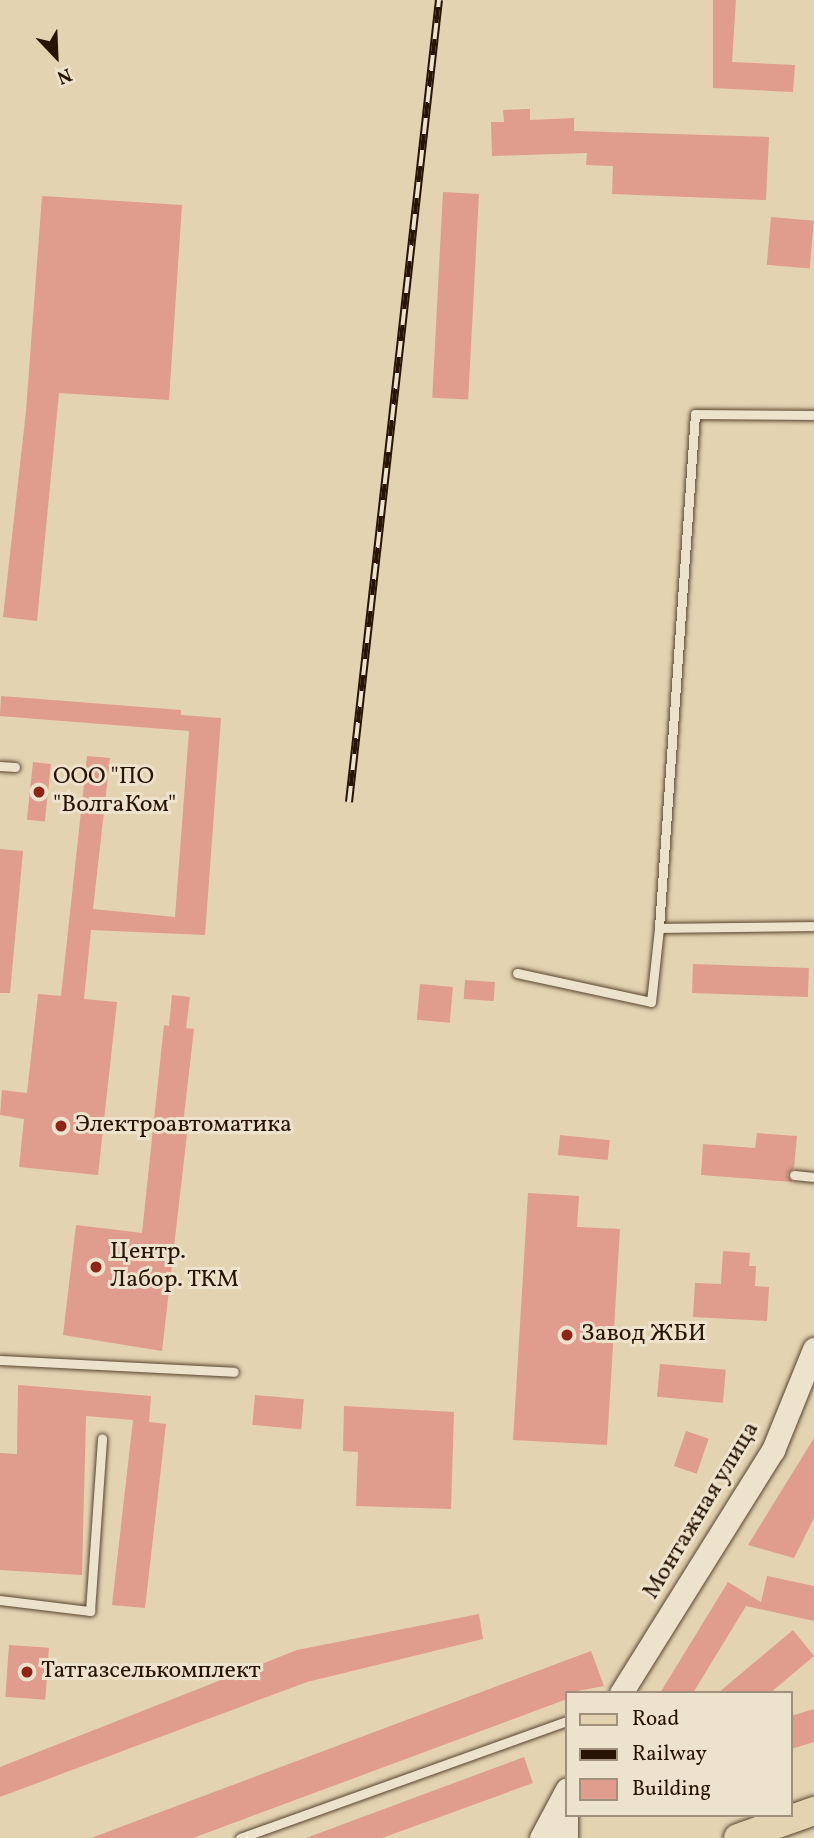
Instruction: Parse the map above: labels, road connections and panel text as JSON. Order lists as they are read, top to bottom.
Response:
{
  "streets": {
    "street": ["Монтажная улица"]
  },
  "places": [
    "ООО \"ПО \"ВолгаКом\"",
    "Электроавтоматика",
    "Центр. Лабор. ТКМ",
    "Завод ЖБИ",
    "Татгазселькомплект"
  ],
  "legend": ["Road", "Railway", "Building"],
  "north": "bottom right"
}
